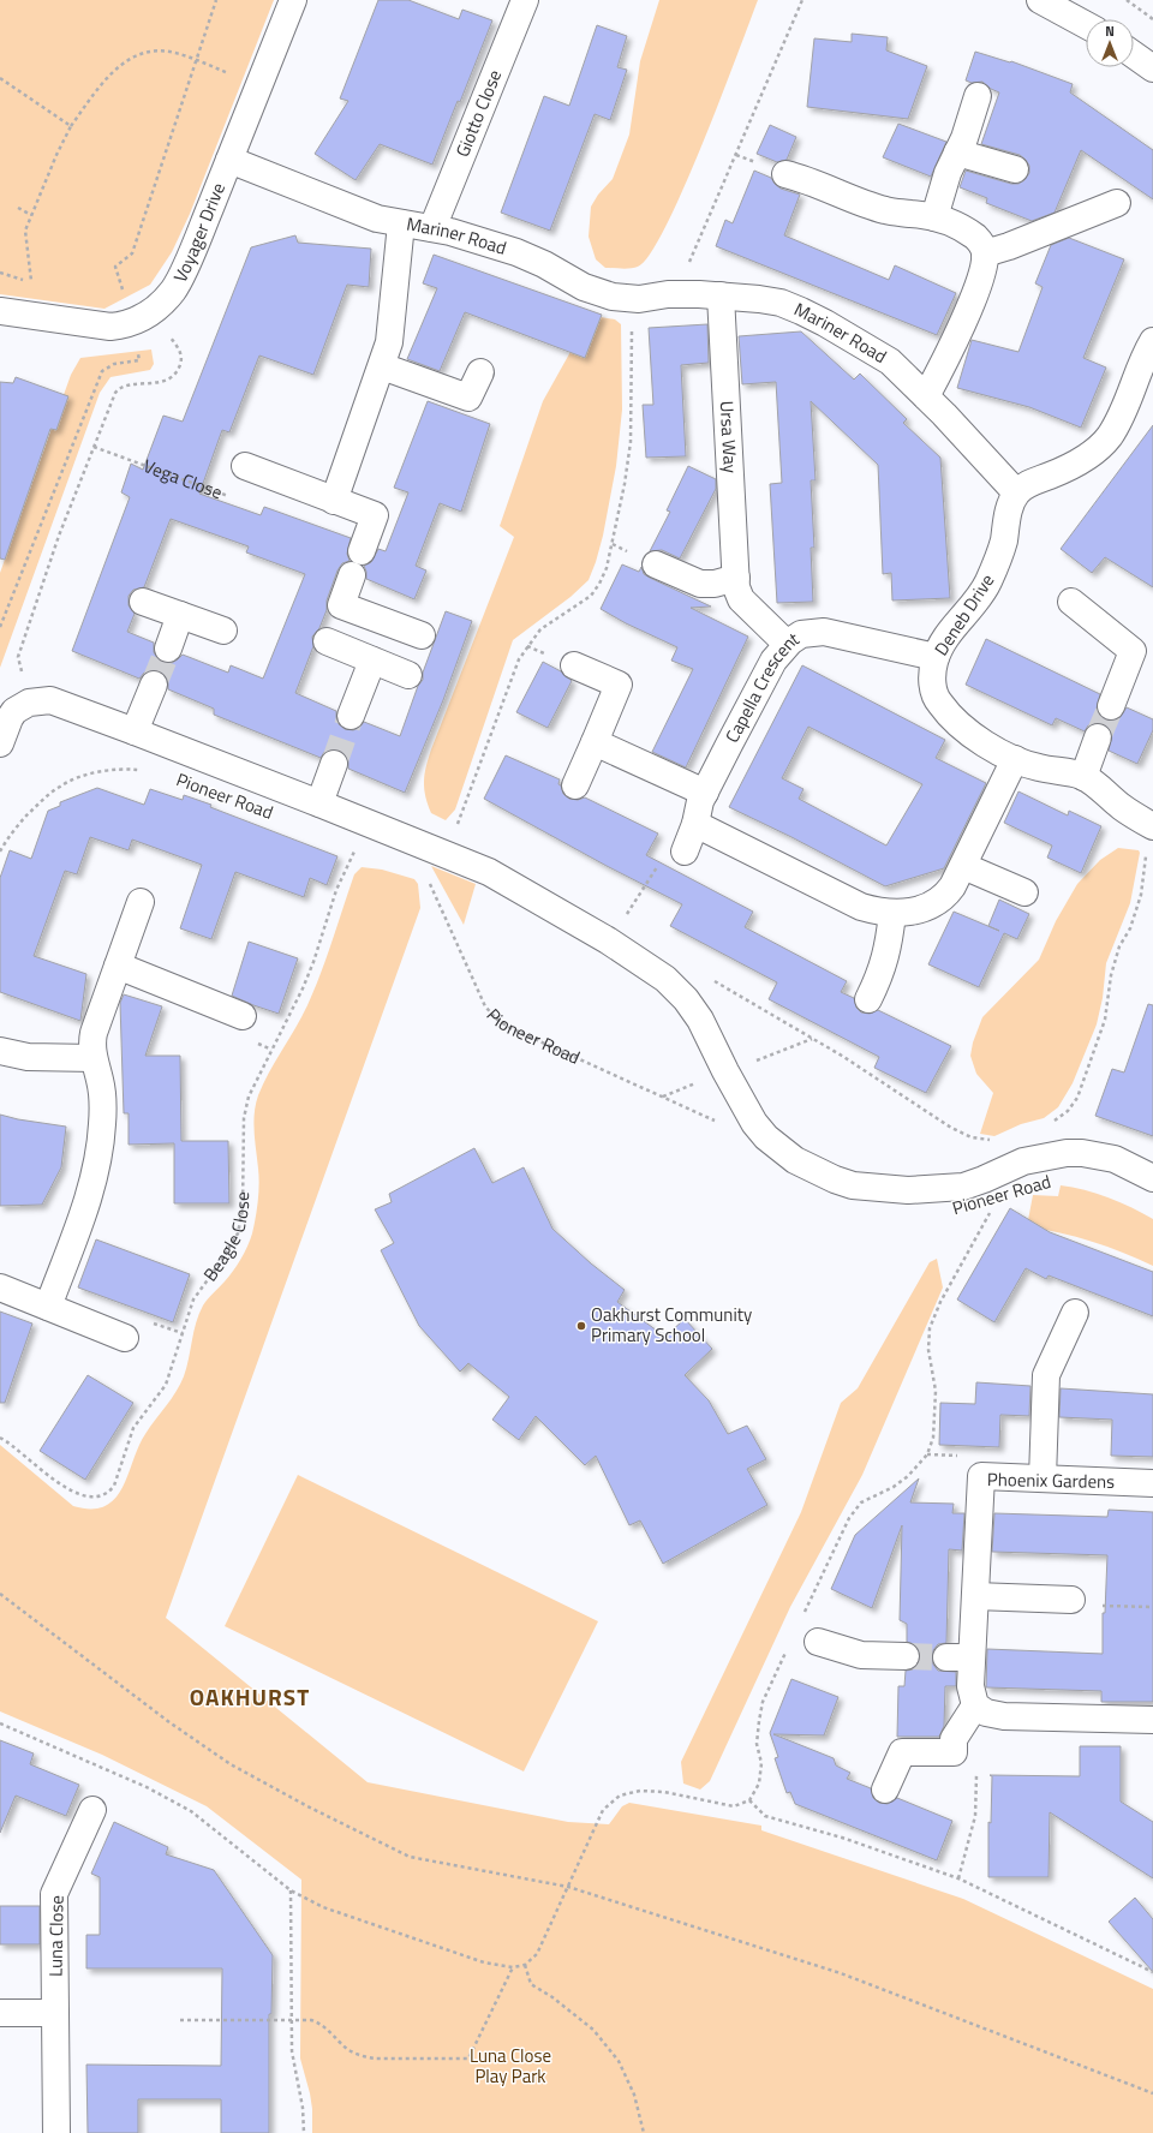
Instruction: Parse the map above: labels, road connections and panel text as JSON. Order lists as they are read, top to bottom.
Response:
{
  "streets": {
    "street": [
      "Giotto Close",
      "Voyager Drive",
      "Mariner Road",
      "Ursa Way",
      "Vega Close",
      "Deneb Drive",
      "Capella Crescent",
      "Pioneer Road",
      "Phoenix Gardens",
      "Luna Close"
    ],
    "path": ["Beagle Close"]
  },
  "crossings": [
    ["Giotto Close", "Mariner Road"],
    ["Voyager Drive", "Mariner Road"],
    ["Mariner Road", "Ursa Way"],
    ["Mariner Road", "Deneb Drive"],
    ["Ursa Way", "Capella Crescent"],
    ["Deneb Drive", "Capella Crescent"]
  ],
  "districts": ["OAKHURST"],
  "parks": ["Luna Close Play Park"],
  "places": ["Oakhurst Community Primary School"],
  "north": "top"
}
